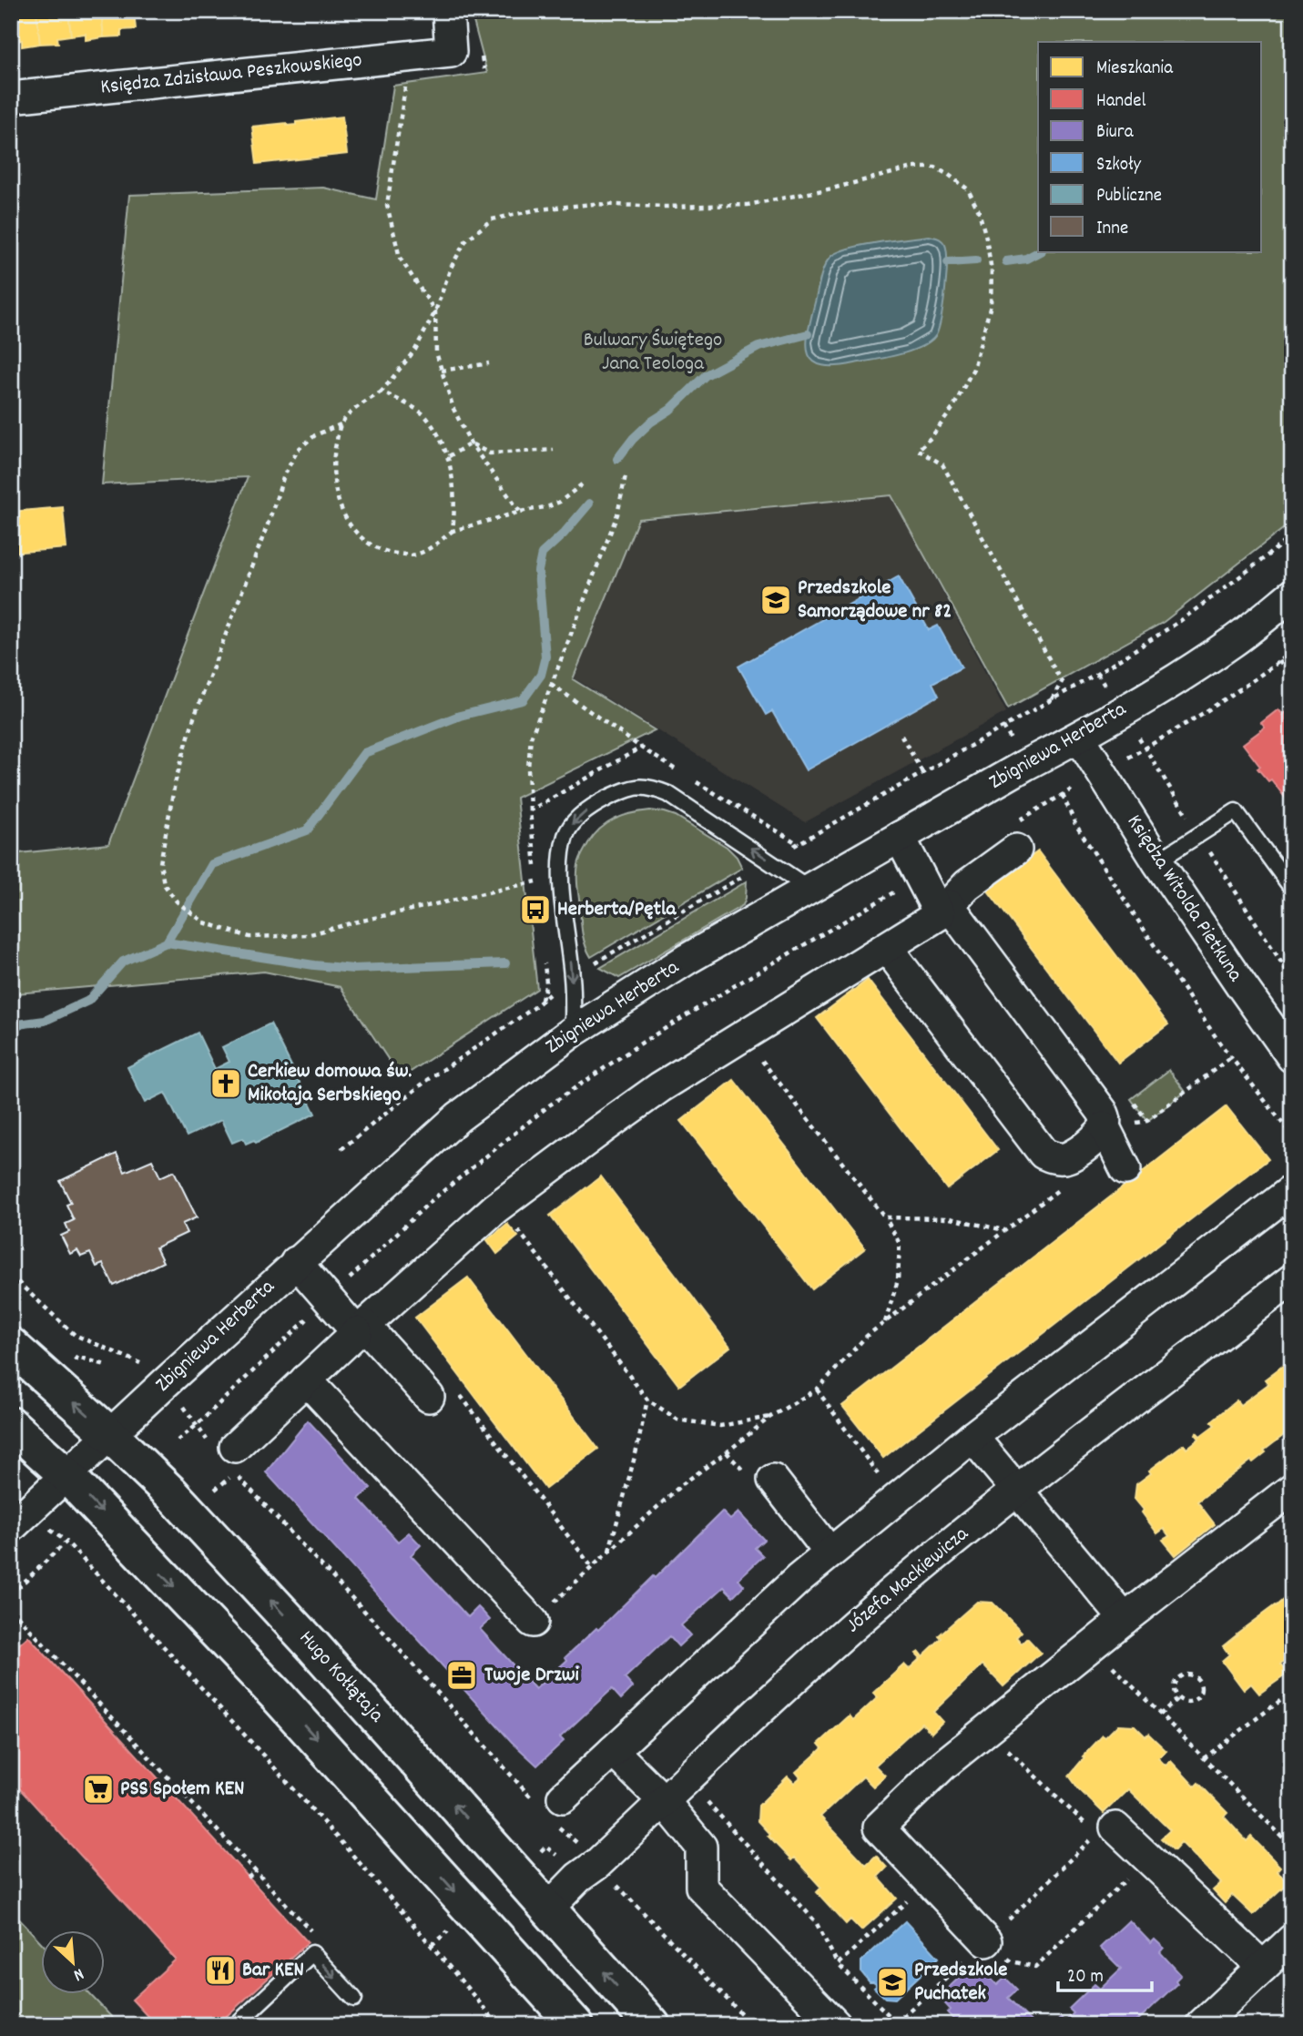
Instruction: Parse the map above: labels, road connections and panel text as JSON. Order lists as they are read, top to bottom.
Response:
{
  "streets": {
    "street": [
      "Księdza Zdzisława Peszkowskiego",
      "Zbigniewa Herberta",
      "Księdza Witolda Pietkuna",
      "Józefa Mackiewicza",
      "Hugo Kołłątaja"
    ]
  },
  "crossings": [
    ["Zbigniewa Herberta", "Księdza Witolda Pietkuna"],
    ["Zbigniewa Herberta", "Hugo Kołłątaja"],
    ["Józefa Mackiewicza", "Hugo Kołłątaja"]
  ],
  "parks": ["Bulwary Świętego Jana Teologa"],
  "places": {
    "school or university": ["Przedszkole Samorządowe nr 82", "Przedszkole Puchatek"],
    "bus stop": ["Herberta/Pętla"],
    "church": ["Cerkiew domowa św. Mikołaja Serbskiego"],
    "office": ["Twoje Drzwi"],
    "supermarket": ["PSS Społem KEN"],
    "restaurant": ["Bar KEN"]
  },
  "legend": [
    "Mieszkania",
    "Handel",
    "Biura",
    "Szkoły",
    "Publiczne",
    "Inne"
  ],
  "scale_bar": "20 m",
  "north": "bottom right"
}
